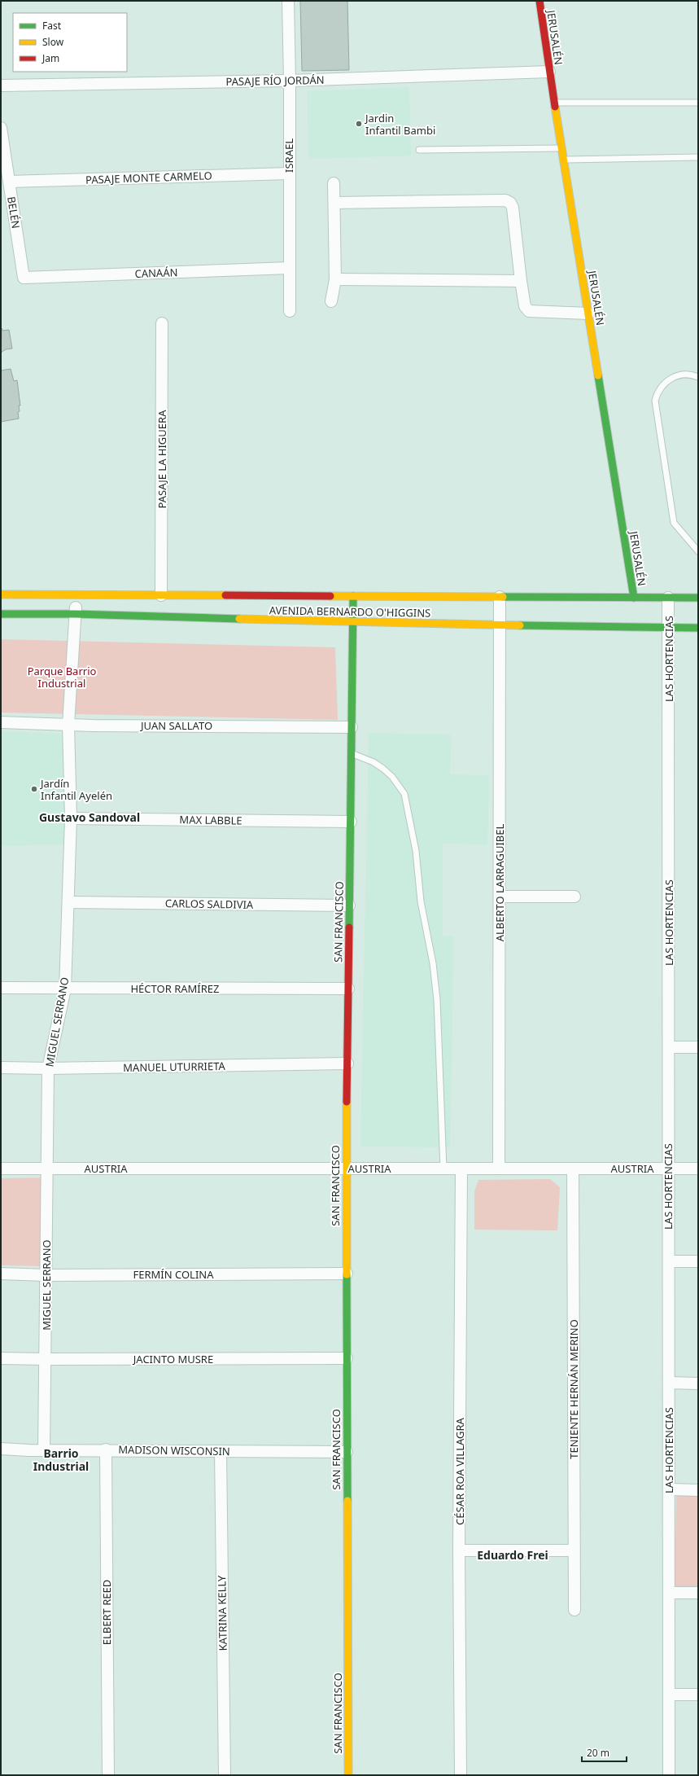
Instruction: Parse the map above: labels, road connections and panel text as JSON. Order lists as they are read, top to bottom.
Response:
{
  "streets": {
    "street": [
      "JERUSALÉN",
      "PASAJE RÍO JORDÁN",
      "ISRAEL",
      "PASAJE MONTE CARMELO",
      "BELÉN",
      "CANAÁN",
      "PASAJE LA HIGUERA",
      "AVENIDA BERNARDO O'HIGGINS",
      "LAS HORTENCIAS",
      "JUAN SALLATO",
      "MAX LABBLE",
      "ALBERTO LARRAGUIBEL",
      "CARLOS SALDIVIA",
      "SAN FRANCISCO",
      "HÉCTOR RAMÍREZ",
      "MIGUEL SERRANO",
      "MANUEL UTURRIETA",
      "AUSTRIA",
      "FERMÍN COLINA",
      "JACINTO MUSRE",
      "TENIENTE HERNÁN MERINO",
      "MADISON WISCONSIN",
      "CÉSAR ROA VILLAGRA",
      "ELBERT REED",
      "KATRINA KELLY"
    ]
  },
  "crossings": [
    ["JERUSALÉN", "PASAJE RÍO JORDÁN"],
    ["JERUSALÉN", "AVENIDA BERNARDO O'HIGGINS"],
    ["PASAJE RÍO JORDÁN", "ISRAEL"],
    ["ISRAEL", "PASAJE MONTE CARMELO"],
    ["ISRAEL", "CANAÁN"],
    ["PASAJE MONTE CARMELO", "BELÉN"],
    ["BELÉN", "CANAÁN"],
    ["PASAJE LA HIGUERA", "AVENIDA BERNARDO O'HIGGINS"],
    ["AVENIDA BERNARDO O'HIGGINS", "LAS HORTENCIAS"],
    ["AVENIDA BERNARDO O'HIGGINS", "ALBERTO LARRAGUIBEL"],
    ["AVENIDA BERNARDO O'HIGGINS", "SAN FRANCISCO"],
    ["AVENIDA BERNARDO O'HIGGINS", "MIGUEL SERRANO"],
    ["LAS HORTENCIAS", "AUSTRIA"],
    ["JUAN SALLATO", "SAN FRANCISCO"],
    ["JUAN SALLATO", "MIGUEL SERRANO"],
    ["MAX LABBLE", "SAN FRANCISCO"],
    ["MAX LABBLE", "MIGUEL SERRANO"],
    ["ALBERTO LARRAGUIBEL", "AUSTRIA"],
    ["CARLOS SALDIVIA", "SAN FRANCISCO"],
    ["CARLOS SALDIVIA", "MIGUEL SERRANO"],
    ["SAN FRANCISCO", "HÉCTOR RAMÍREZ"],
    ["SAN FRANCISCO", "MANUEL UTURRIETA"],
    ["SAN FRANCISCO", "AUSTRIA"],
    ["SAN FRANCISCO", "FERMÍN COLINA"],
    ["SAN FRANCISCO", "JACINTO MUSRE"],
    ["SAN FRANCISCO", "MADISON WISCONSIN"],
    ["HÉCTOR RAMÍREZ", "MIGUEL SERRANO"],
    ["MIGUEL SERRANO", "MANUEL UTURRIETA"],
    ["MIGUEL SERRANO", "AUSTRIA"],
    ["MIGUEL SERRANO", "FERMÍN COLINA"],
    ["MIGUEL SERRANO", "JACINTO MUSRE"],
    ["MIGUEL SERRANO", "MADISON WISCONSIN"],
    ["AUSTRIA", "TENIENTE HERNÁN MERINO"],
    ["AUSTRIA", "CÉSAR ROA VILLAGRA"],
    ["MADISON WISCONSIN", "ELBERT REED"],
    ["MADISON WISCONSIN", "KATRINA KELLY"]
  ],
  "districts": ["Gustavo Sandoval", "Barrio Industrial", "Eduardo Frei"],
  "parks": ["Parque Barrio Industrial"],
  "places": ["Jardin Infantil Bambi", "Jardín Infantil Ayelén"],
  "legend": ["Fast", "Slow", "Jam"],
  "scale_bar": "20 m"
}
